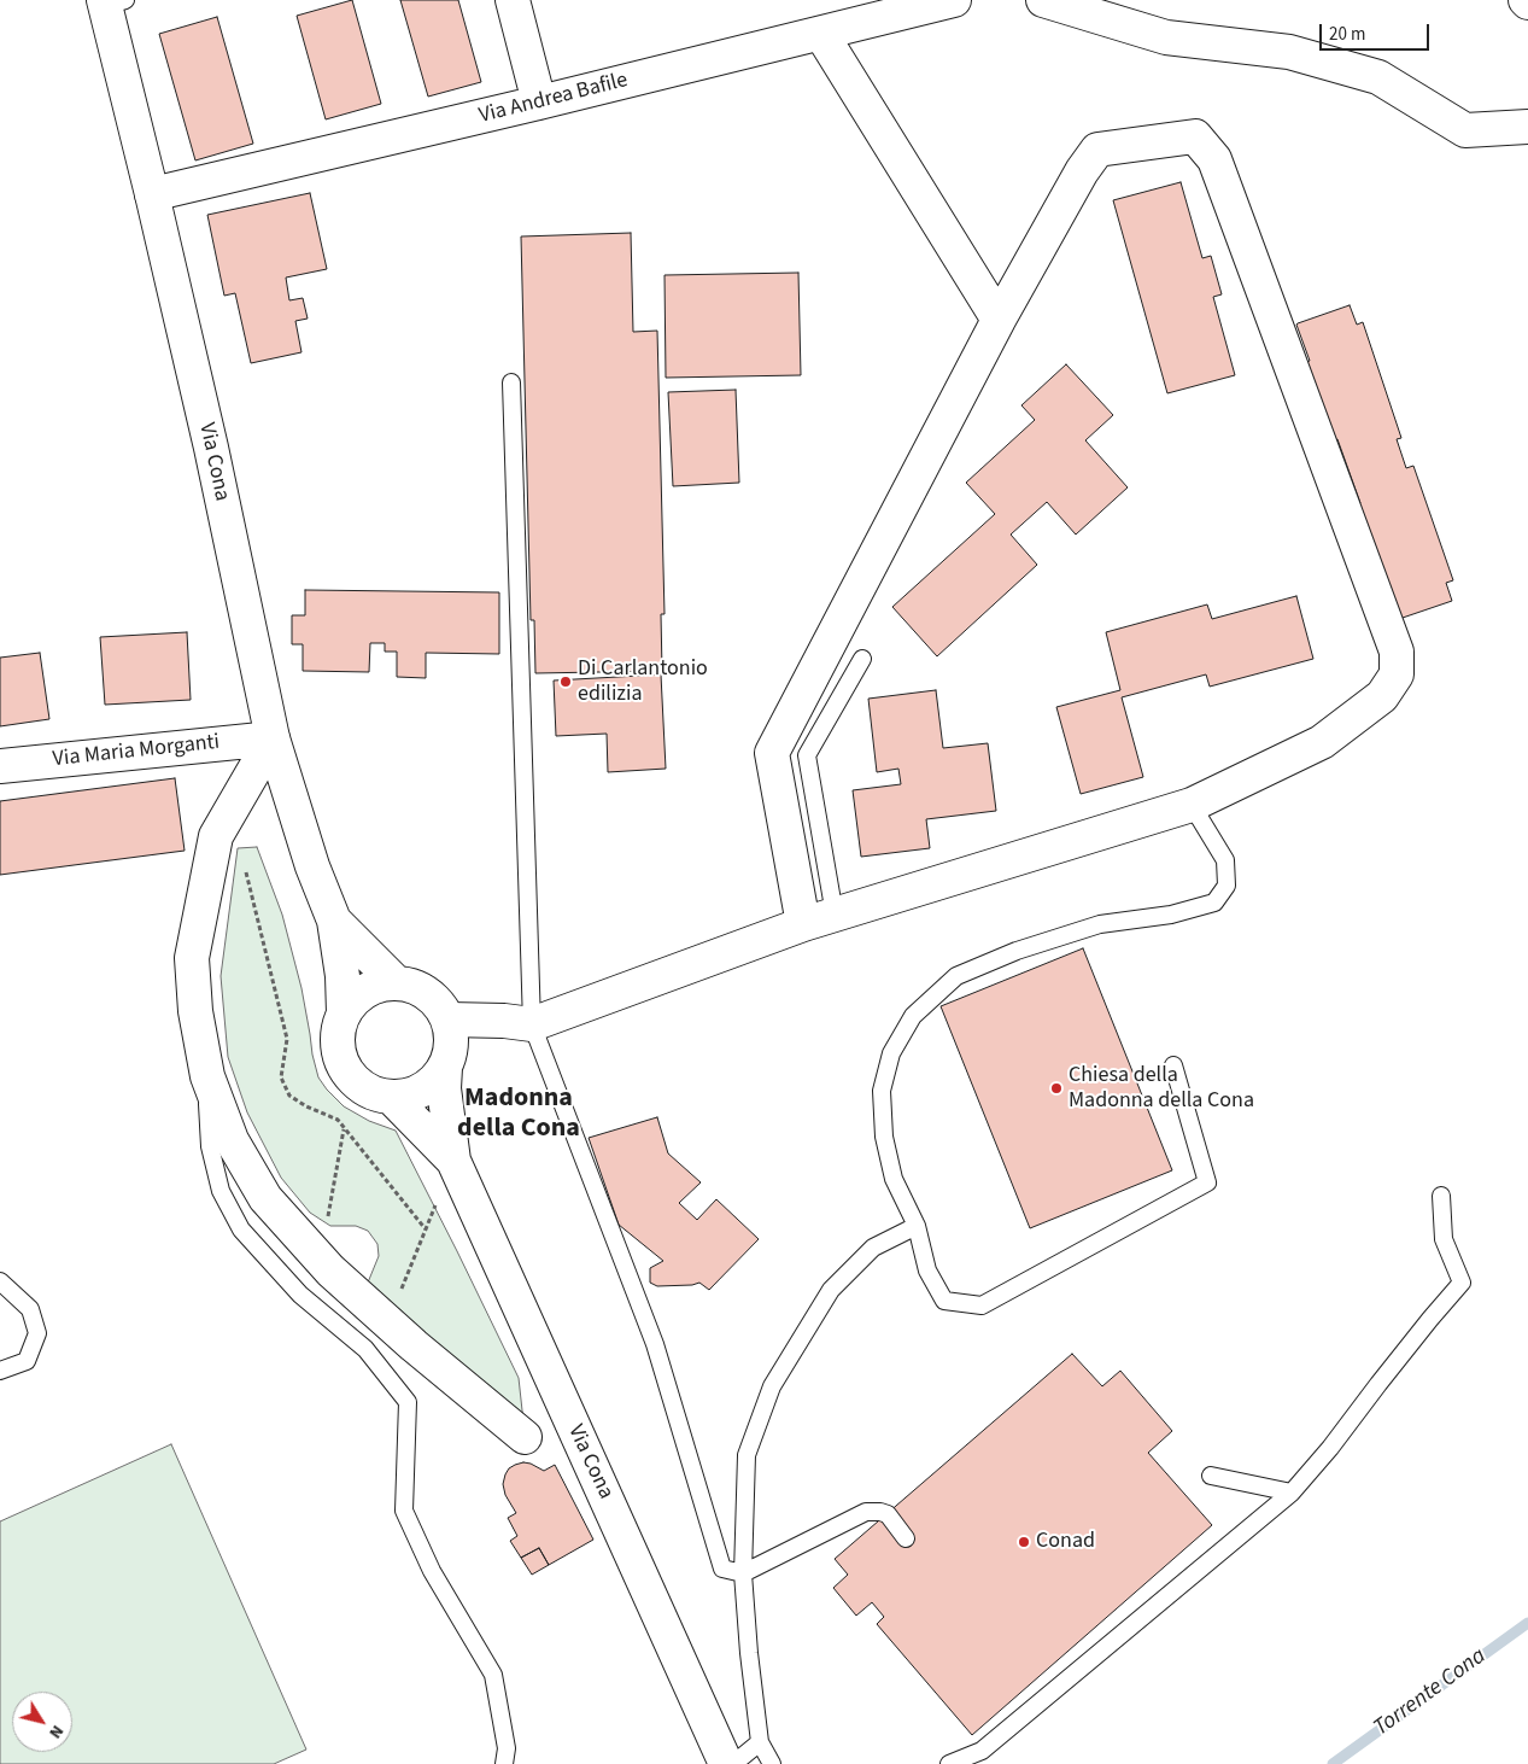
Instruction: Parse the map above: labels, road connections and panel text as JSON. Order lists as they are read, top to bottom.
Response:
{
  "streets": {
    "street": ["Via Andrea Bafile", "Via Cona", "Via Maria Morganti"]
  },
  "crossings": [
    ["Via Andrea Bafile", "Via Cona"],
    ["Via Cona", "Via Maria Morganti"]
  ],
  "districts": ["Madonna della Cona"],
  "water": ["Torrente Cona"],
  "places": ["Di Carlantonio edilizia", "Chiesa della Madonna della Cona", "Conad"],
  "scale_bar": "20 m",
  "north": "bottom right"
}
